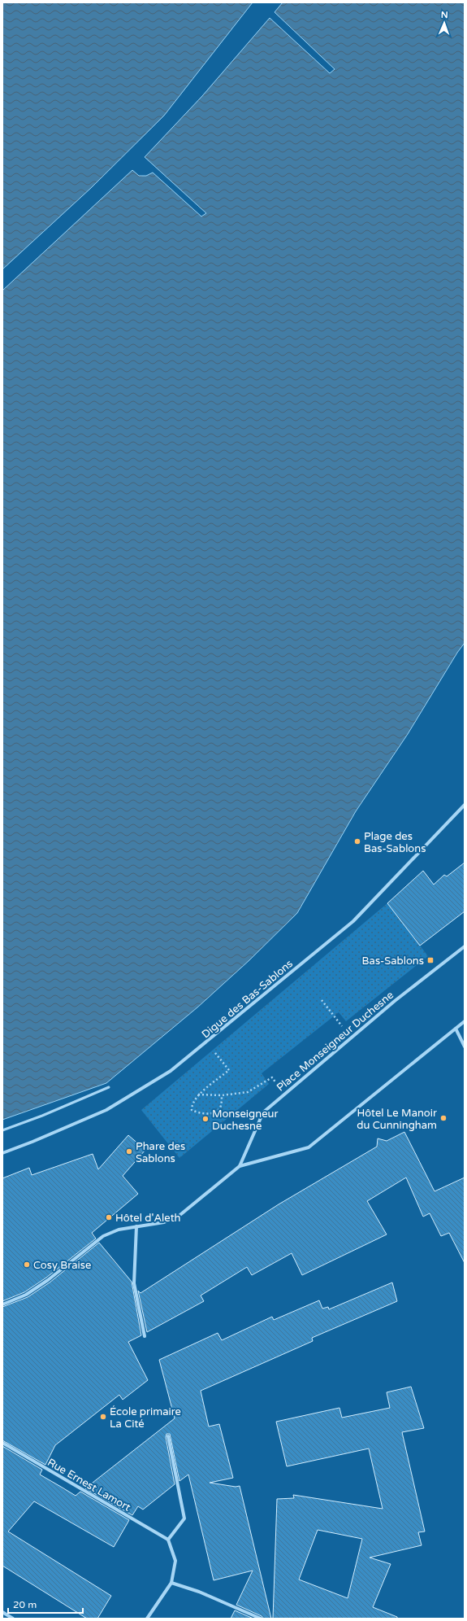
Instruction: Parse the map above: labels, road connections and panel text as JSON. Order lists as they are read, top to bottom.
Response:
{
  "streets": {
    "street": ["Digue des Bas-Sablons", "Place Monseigneur Duchesne", "Rue Ernest Lamort"]
  },
  "places": {
    "other": [
      "Plage des Bas-Sablons",
      "Hôtel Le Manoir du Cunningham",
      "Monseigneur Duchesne",
      "Phare des Sablons",
      "Hôtel d'Aleth",
      "Cosy Braise",
      "École primaire La Cité"
    ],
    "transit": ["Bas-Sablons"]
  },
  "scale_bar": "20 m",
  "north": "top"
}
